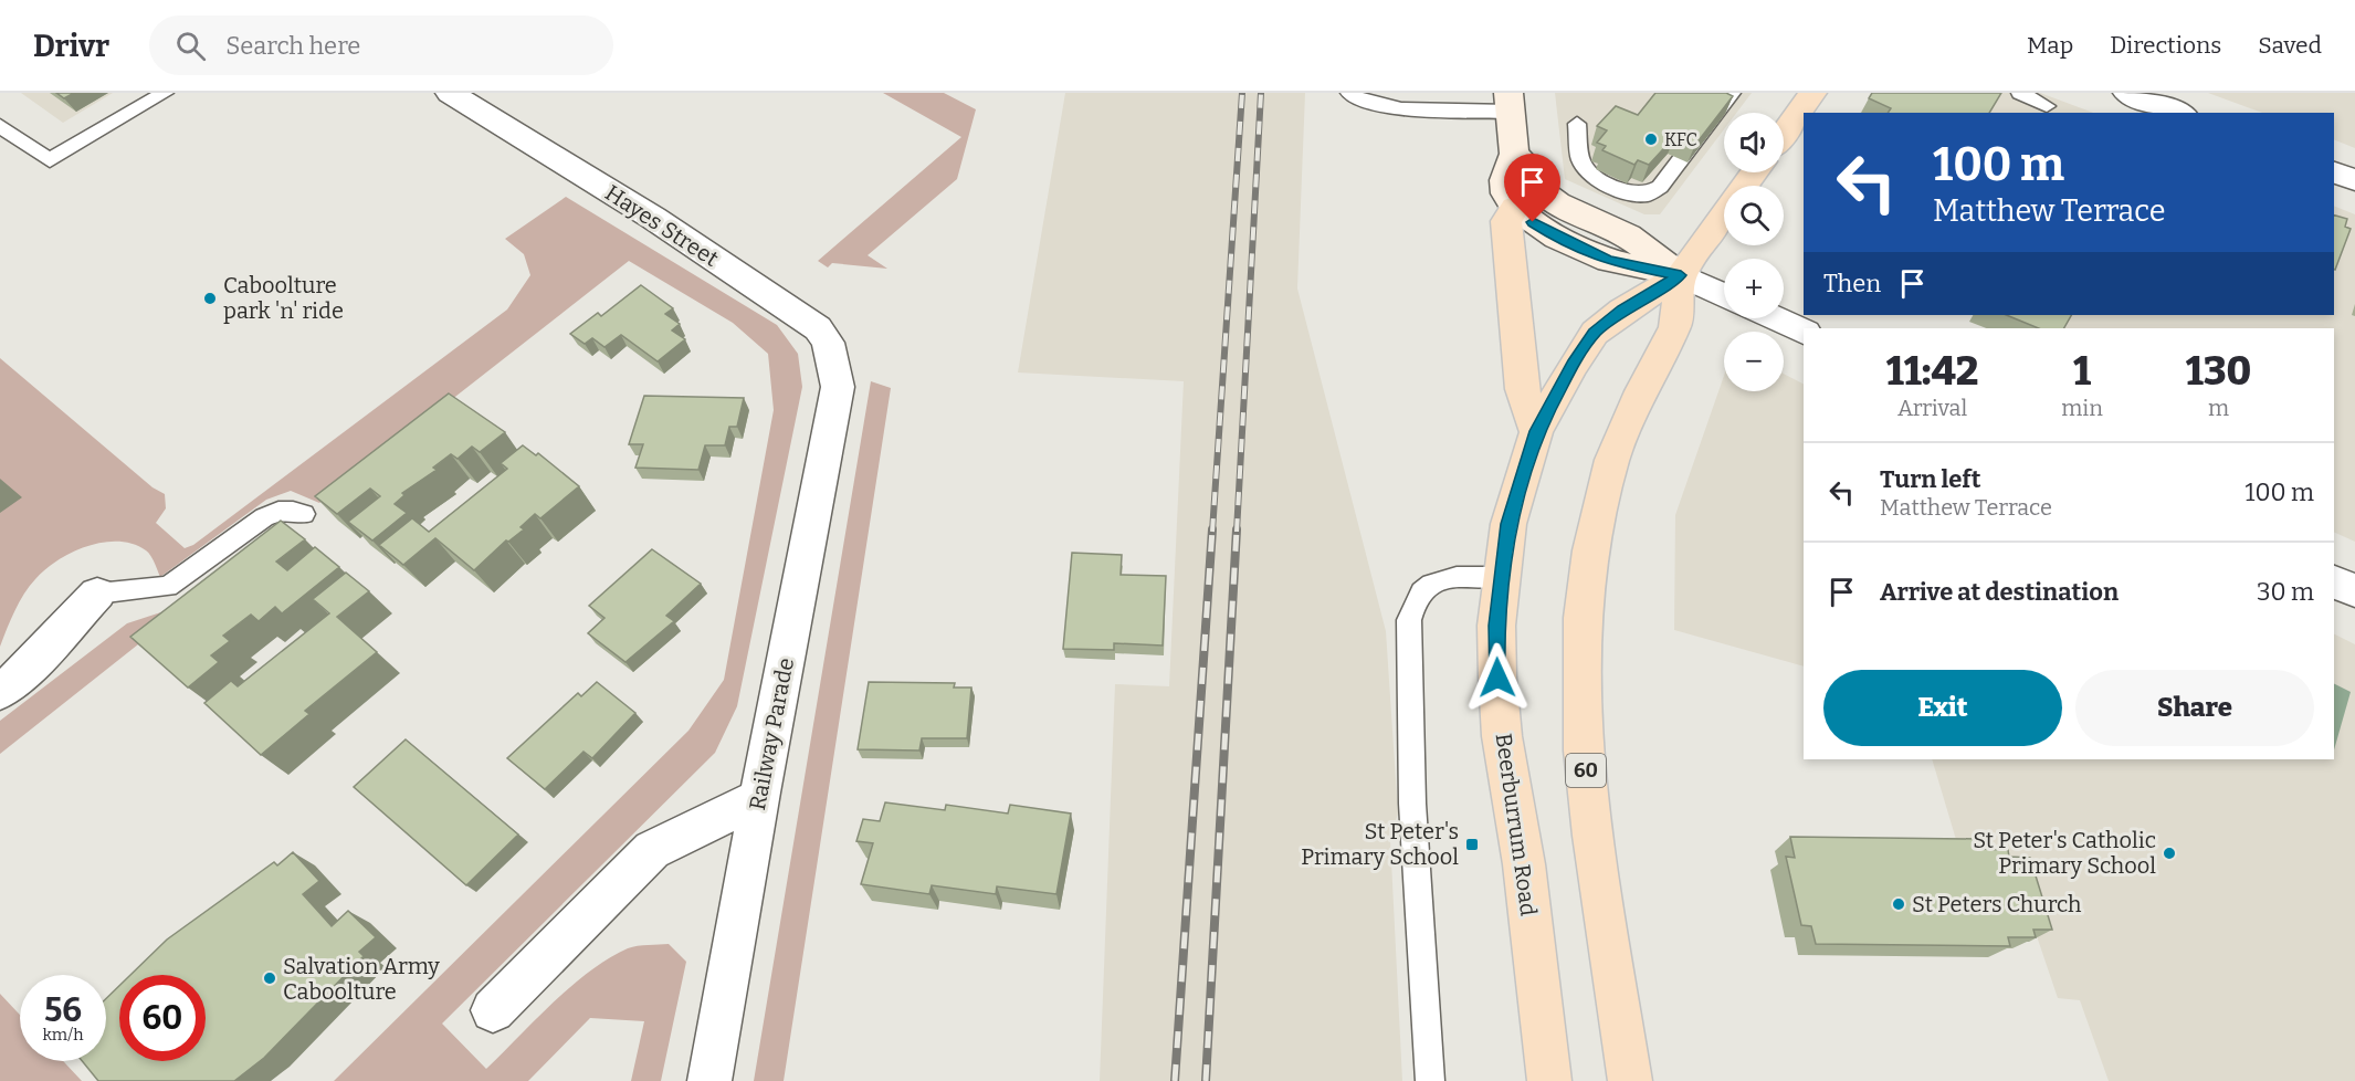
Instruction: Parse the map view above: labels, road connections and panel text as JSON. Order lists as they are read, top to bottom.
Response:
{
  "streets": {
    "main road": ["60", "Beerburrum Road"],
    "street": ["Hayes Street", "Railway Parade"]
  },
  "crossings": [
    ["Hayes Street", "Railway Parade"]
  ],
  "places": {
    "other": [
      "KFC",
      "Caboolture park 'n' ride",
      "St Peter's Catholic Primary School",
      "St Peters Church",
      "Salvation Army Caboolture"
    ],
    "transit": ["St Peter's Primary School"]
  },
  "page": {
    "header": "Drivr",
    "search": "Search here",
    "nav": ["Map", "Directions", "Saved"],
    "map_buttons": ["+", "−"],
    "turn": ["100 m", "Matthew Terrace"],
    "then": "Then",
    "eta": [
      "11:42",
      "Arrival",
      "1",
      "min",
      "130",
      "m"
    ],
    "list": [
      {
        "name": "Turn left",
        "note": "Matthew Terrace",
        "value": "100 m"
      },
      {
        "name": "Arrive at destination",
        "value": "30 m"
      }
    ],
    "buttons": ["Exit", "Share"],
    "speed": "56 km/h",
    "limit": "60"
  }
}
